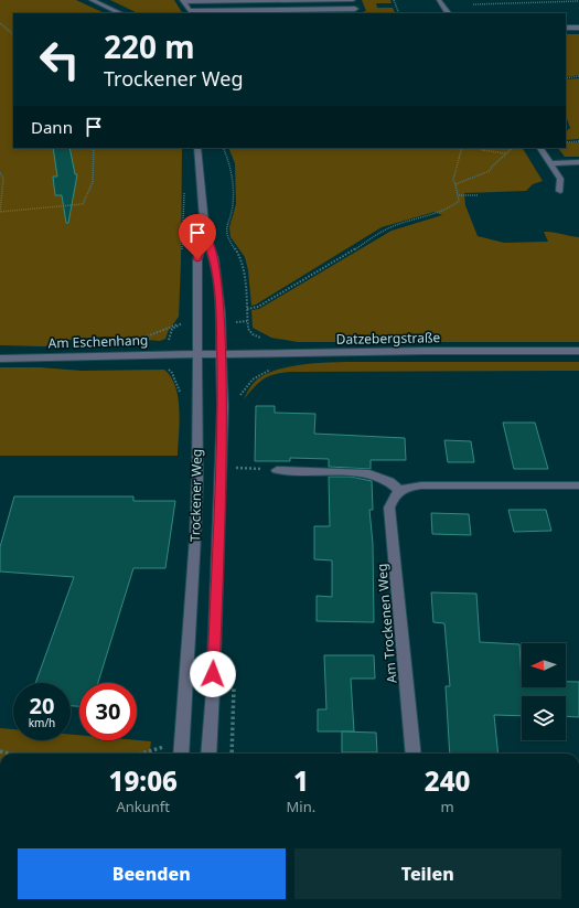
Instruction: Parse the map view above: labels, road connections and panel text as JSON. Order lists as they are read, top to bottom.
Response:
{
  "streets": {
    "street": [
      "Datzebergstraße",
      "Am Eschenhang",
      "Trockener Weg",
      "Am Trockenen Weg"
    ]
  },
  "crossings": [
    ["Datzebergstraße", "Am Eschenhang"],
    ["Datzebergstraße", "Trockener Weg"],
    ["Am Eschenhang", "Trockener Weg"]
  ],
  "north": "left",
  "page": {
    "turn": ["220 m", "Trockener Weg"],
    "then": "Dann",
    "speed": "20 km/h",
    "limit": "30",
    "eta": [
      "19:06",
      "Ankunft",
      "1",
      "Min.",
      "240",
      "m"
    ],
    "buttons": ["Beenden", "Teilen"]
  }
}
